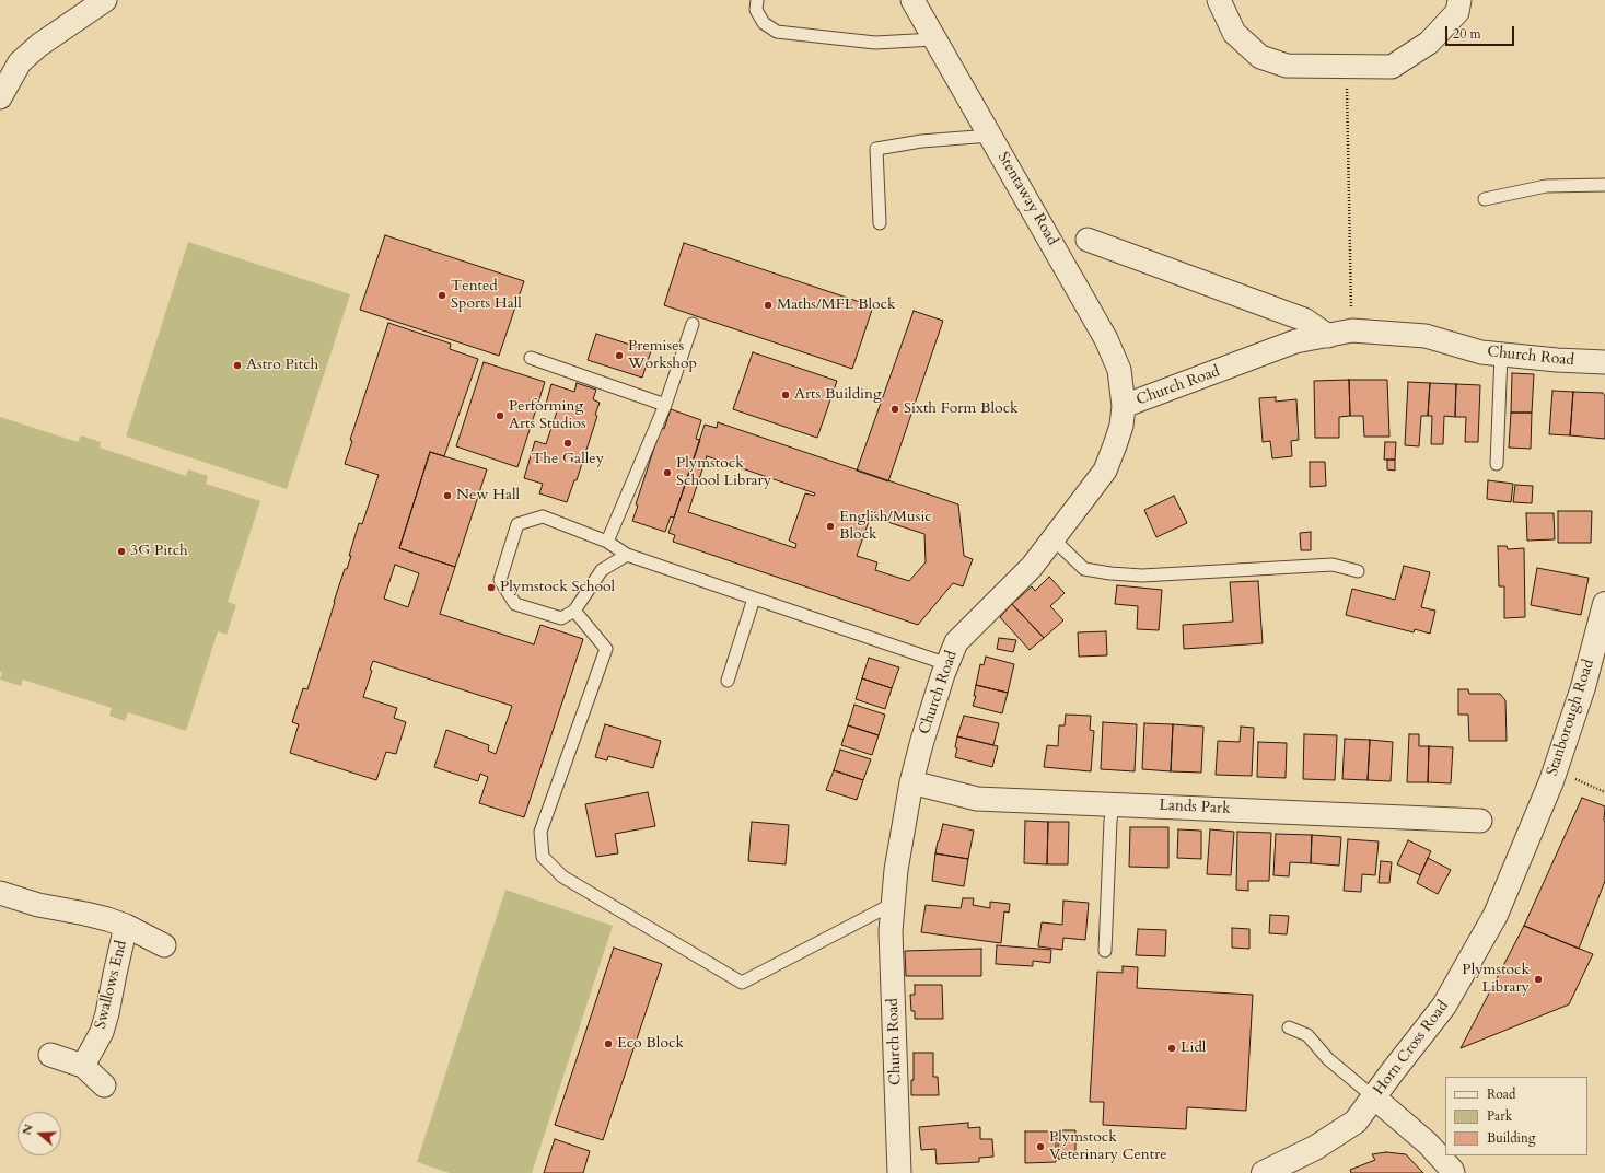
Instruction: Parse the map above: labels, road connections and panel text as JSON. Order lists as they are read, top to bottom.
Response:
{
  "streets": {
    "street": [
      "Stentaway Road",
      "Church Road",
      "Stanborough Road",
      "Lands Park",
      "Swallows End",
      "Horn Cross Road"
    ]
  },
  "crossings": [
    ["Stentaway Road", "Church Road"],
    ["Church Road", "Lands Park"],
    ["Stanborough Road", "Horn Cross Road"]
  ],
  "places": [
    "Tented Sports Hall",
    "Maths/MFL Block",
    "Premises Workshop",
    "Astro Pitch",
    "Arts Building",
    "Sixth Form Block",
    "Performing Arts Studios",
    "The Galley",
    "Plymstock School Library",
    "New Hall",
    "English/Music Block",
    "3G Pitch",
    "Plymstock School",
    "Plymstock Library",
    "Eco Block",
    "Lidl",
    "Plymstock Veterinary Centre"
  ],
  "legend": ["Road", "Park", "Building"],
  "scale_bar": "20 m",
  "north": "left"
}
